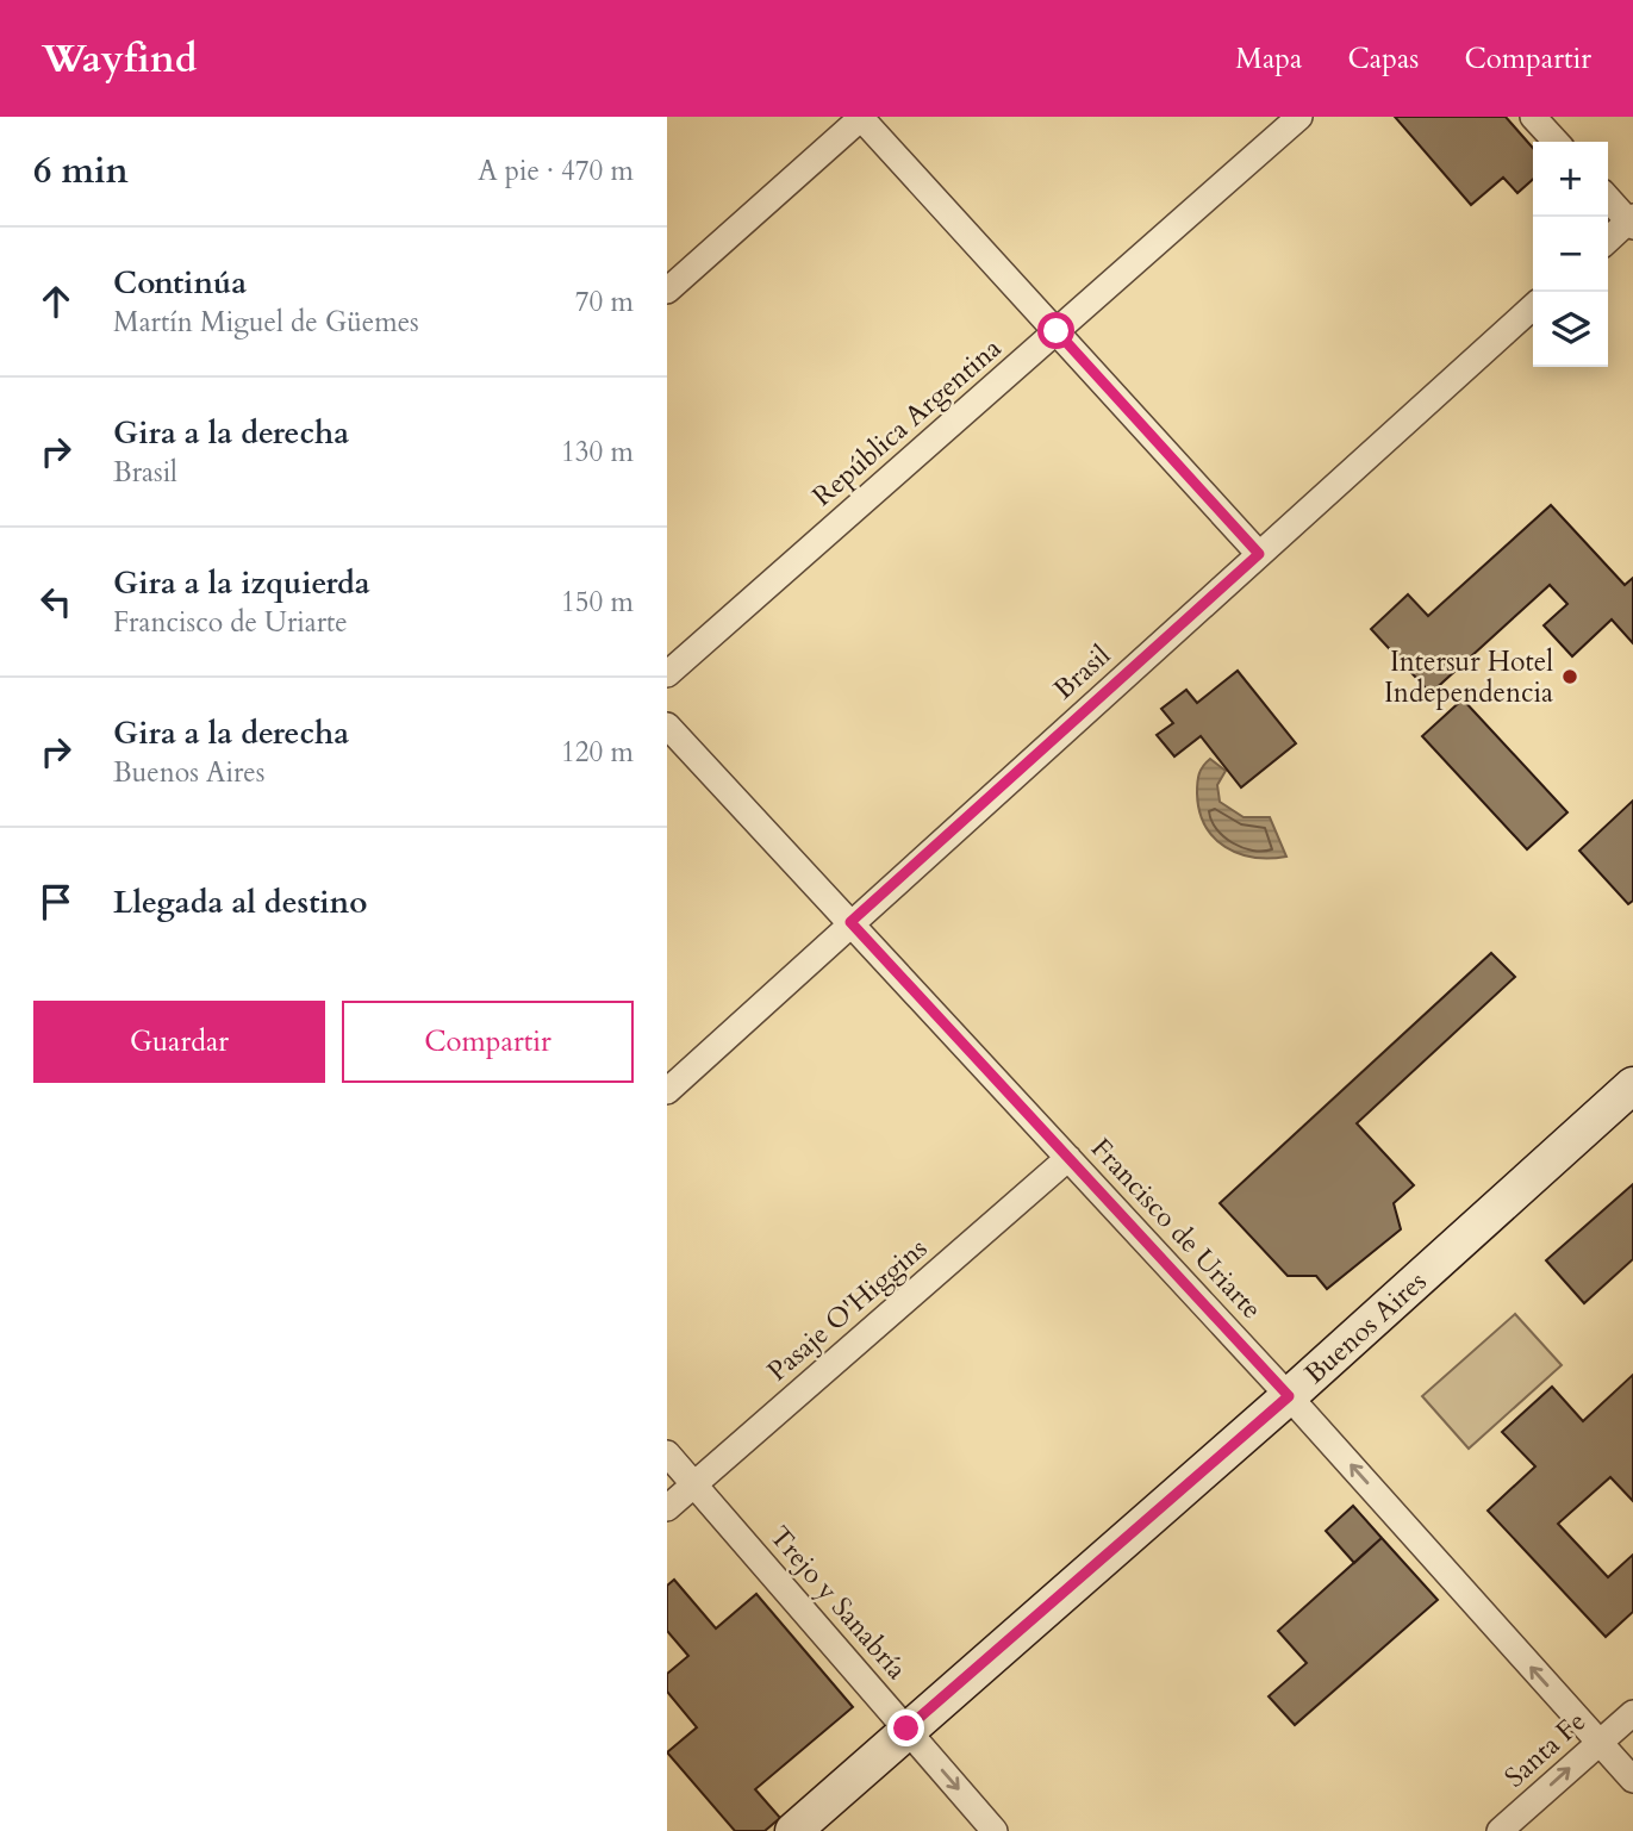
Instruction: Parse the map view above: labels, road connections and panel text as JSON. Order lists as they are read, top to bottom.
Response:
{
  "streets": {
    "main road": ["Buenos Aires"],
    "street": [
      "República Argentina",
      "Brasil",
      "Francisco de Uriarte",
      "Pasaje O'Higgins",
      "Trejo y Sanabría",
      "Santa Fe"
    ]
  },
  "crossings": [
    ["Brasil", "Francisco de Uriarte"],
    ["Francisco de Uriarte", "Pasaje O'Higgins"],
    ["Francisco de Uriarte", "Buenos Aires"],
    ["Francisco de Uriarte", "Santa Fe"],
    ["Pasaje O'Higgins", "Trejo y Sanabría"],
    ["Buenos Aires", "Trejo y Sanabría"]
  ],
  "one_way": ["Santa Fe"],
  "places": ["Intersur Hotel Independencia"],
  "page": {
    "header": "Wayfind",
    "nav": ["Mapa", "Capas", "Compartir"],
    "heading": ["6 min", "A pie · 470 m"],
    "map_buttons": ["+", "−"],
    "list": [
      ["Continúa", "Martín Miguel de Güemes", "70 m"],
      ["Gira a la derecha", "Brasil", "130 m"],
      ["Gira a la izquierda", "Francisco de Uriarte", "150 m"],
      ["Gira a la derecha", "Buenos Aires", "120 m"],
      "Llegada al destino"
    ],
    "buttons": ["Guardar", "Compartir"]
  }
}
